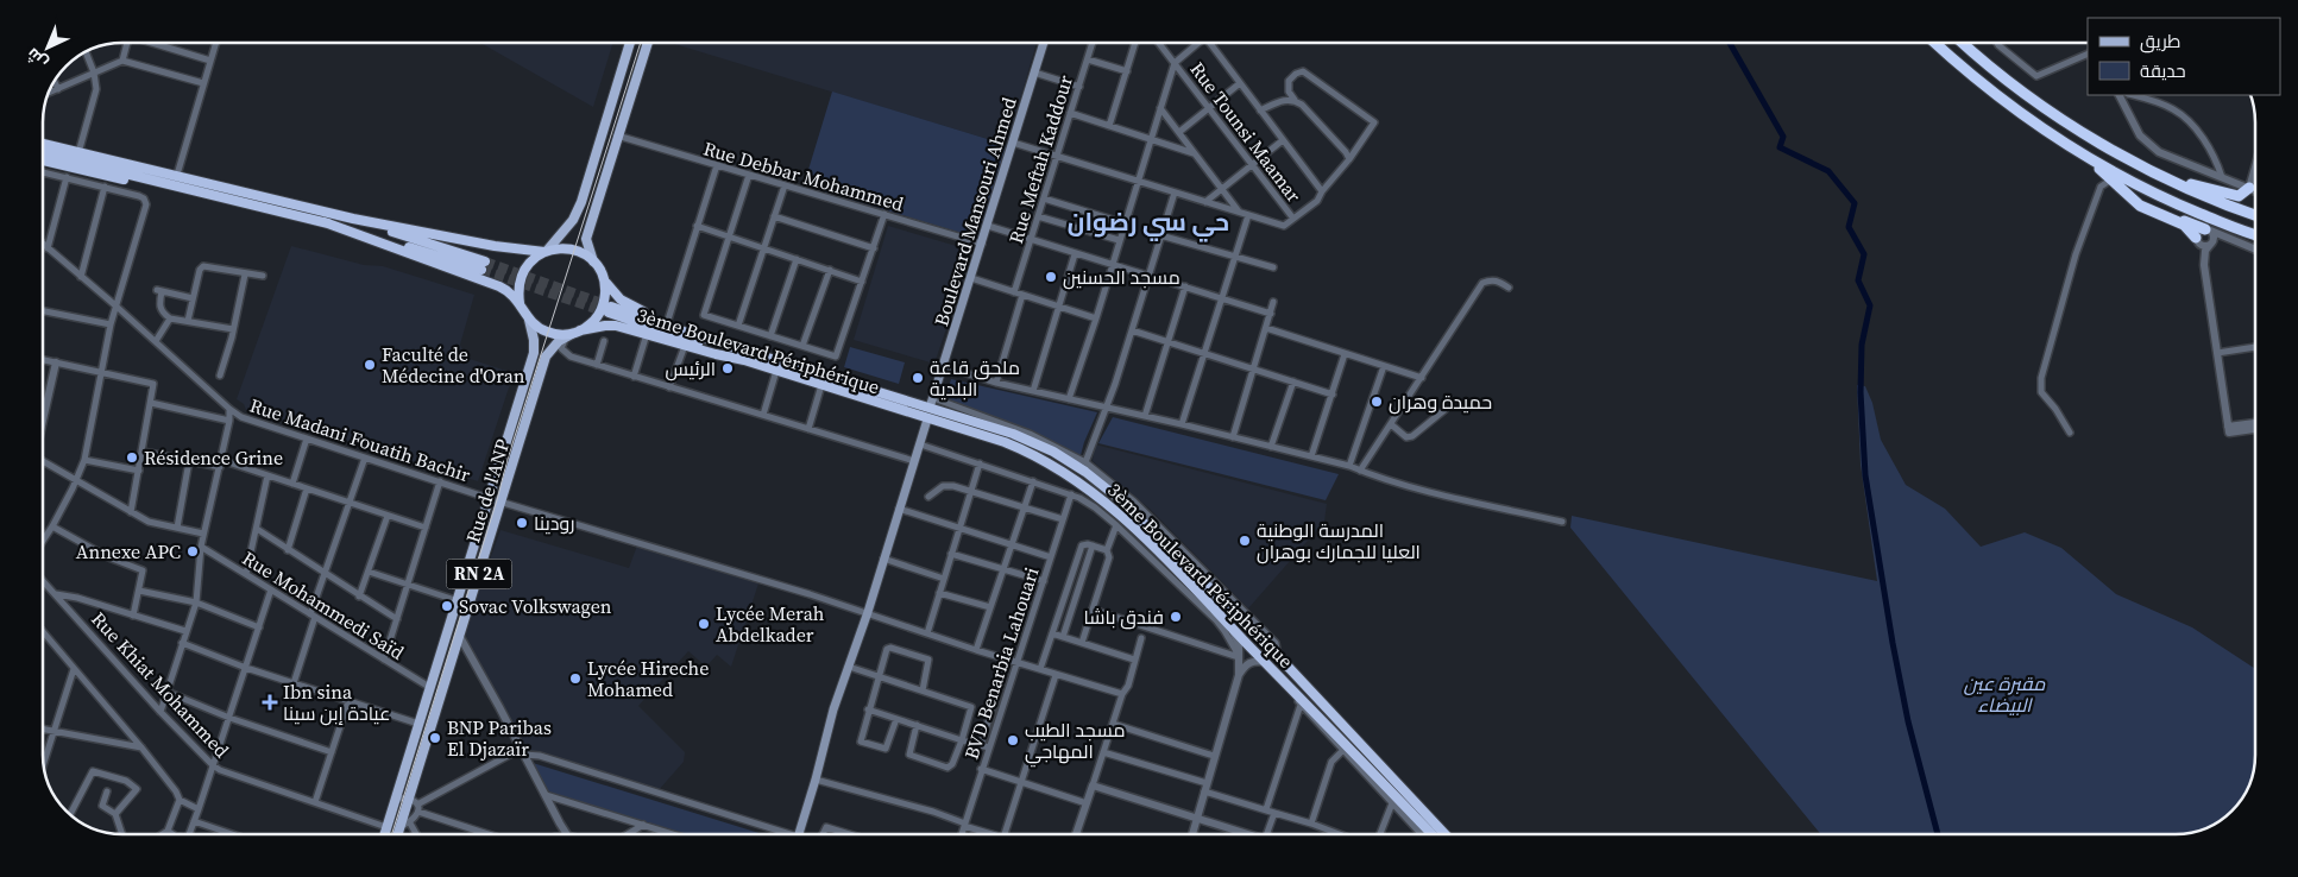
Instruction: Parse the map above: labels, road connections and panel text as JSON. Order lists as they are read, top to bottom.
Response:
{
  "streets": {
    "highway": ["3ème Boulevard Périphérique"],
    "main road": ["Boulevard Mansouri Ahmed", "Rue de l'ANP", "RN 2A"],
    "street": [
      "Rue Tounsi Maamar",
      "Rue Meftah Kaddour",
      "Rue Debbar Mohammed",
      "Rue Madani Fouatih Bachir",
      "Rue Mohammedi Saïd",
      "BVD Benarbia Lahouari",
      "Rue Khiat Mohammed"
    ]
  },
  "crossings": [
    ["Rue Debbar Mohammed", "Boulevard Mansouri Ahmed"],
    ["Boulevard Mansouri Ahmed", "3ème Boulevard Périphérique"],
    ["3ème Boulevard Périphérique", "Rue de l'ANP"],
    ["Rue Madani Fouatih Bachir", "Rue de l'ANP"],
    ["Rue Madani Fouatih Bachir", "BVD Benarbia Lahouari"],
    ["Rue de l'ANP", "Rue Mohammedi Saïd"],
    ["Rue de l'ANP", "Rue Khiat Mohammed"]
  ],
  "districts": ["حي سي رضوان"],
  "parks": ["مقبرة عين البيضاء"],
  "places": {
    "other": [
      "مسجد الحسنين",
      "Faculté de Médecine d'Oran",
      "الرئيس",
      "ملحق قاعة البلدية",
      "حميدة وهران",
      "Résidence Grine",
      "رودينا",
      "المدرسة الوطنية العليا للجمارك بوهران",
      "Annexe APC",
      "Sovac Volkswagen",
      "فندق باشا",
      "Lycée Merah Abdelkader",
      "Lycée Hireche Mohamed",
      "BNP Paribas El Djazaïr",
      "مسجد الطيب المهاجي"
    ],
    "health": ["Ibn sina عيادة إبن سينا"]
  },
  "legend": ["طريق", "حديقة"],
  "north": "bottom left"
}
